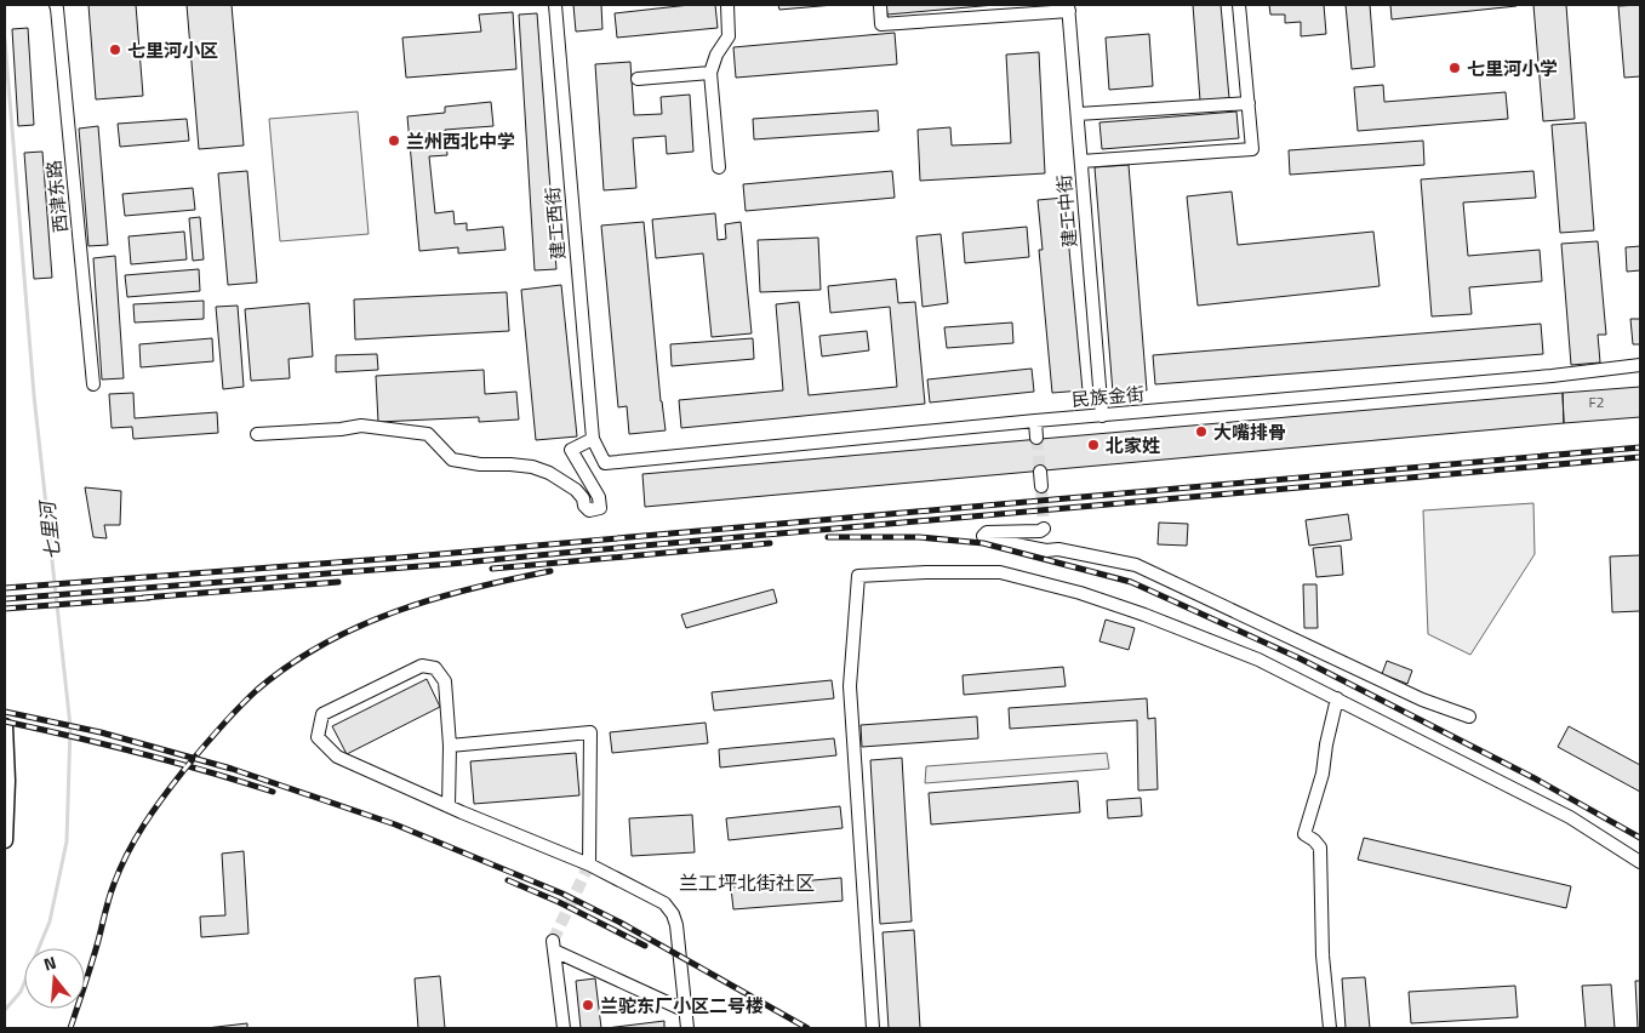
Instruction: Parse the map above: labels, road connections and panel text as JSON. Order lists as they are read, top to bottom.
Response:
{
  "streets": {
    "street": [
      "西津东路",
      "建工中街",
      "建工西街",
      "民族金街"
    ]
  },
  "crossings": [
    ["建工中街", "民族金街"],
    ["建工西街", "民族金街"]
  ],
  "districts": ["兰工坪北街社区"],
  "water": ["七里河"],
  "places": [
    "七里河小区",
    "七里河小学",
    "兰州西北中学",
    "大嘴排骨",
    "北家姓",
    "兰驼东厂小区二号楼"
  ],
  "house_numbers": ["F2"],
  "north": "top"
}
